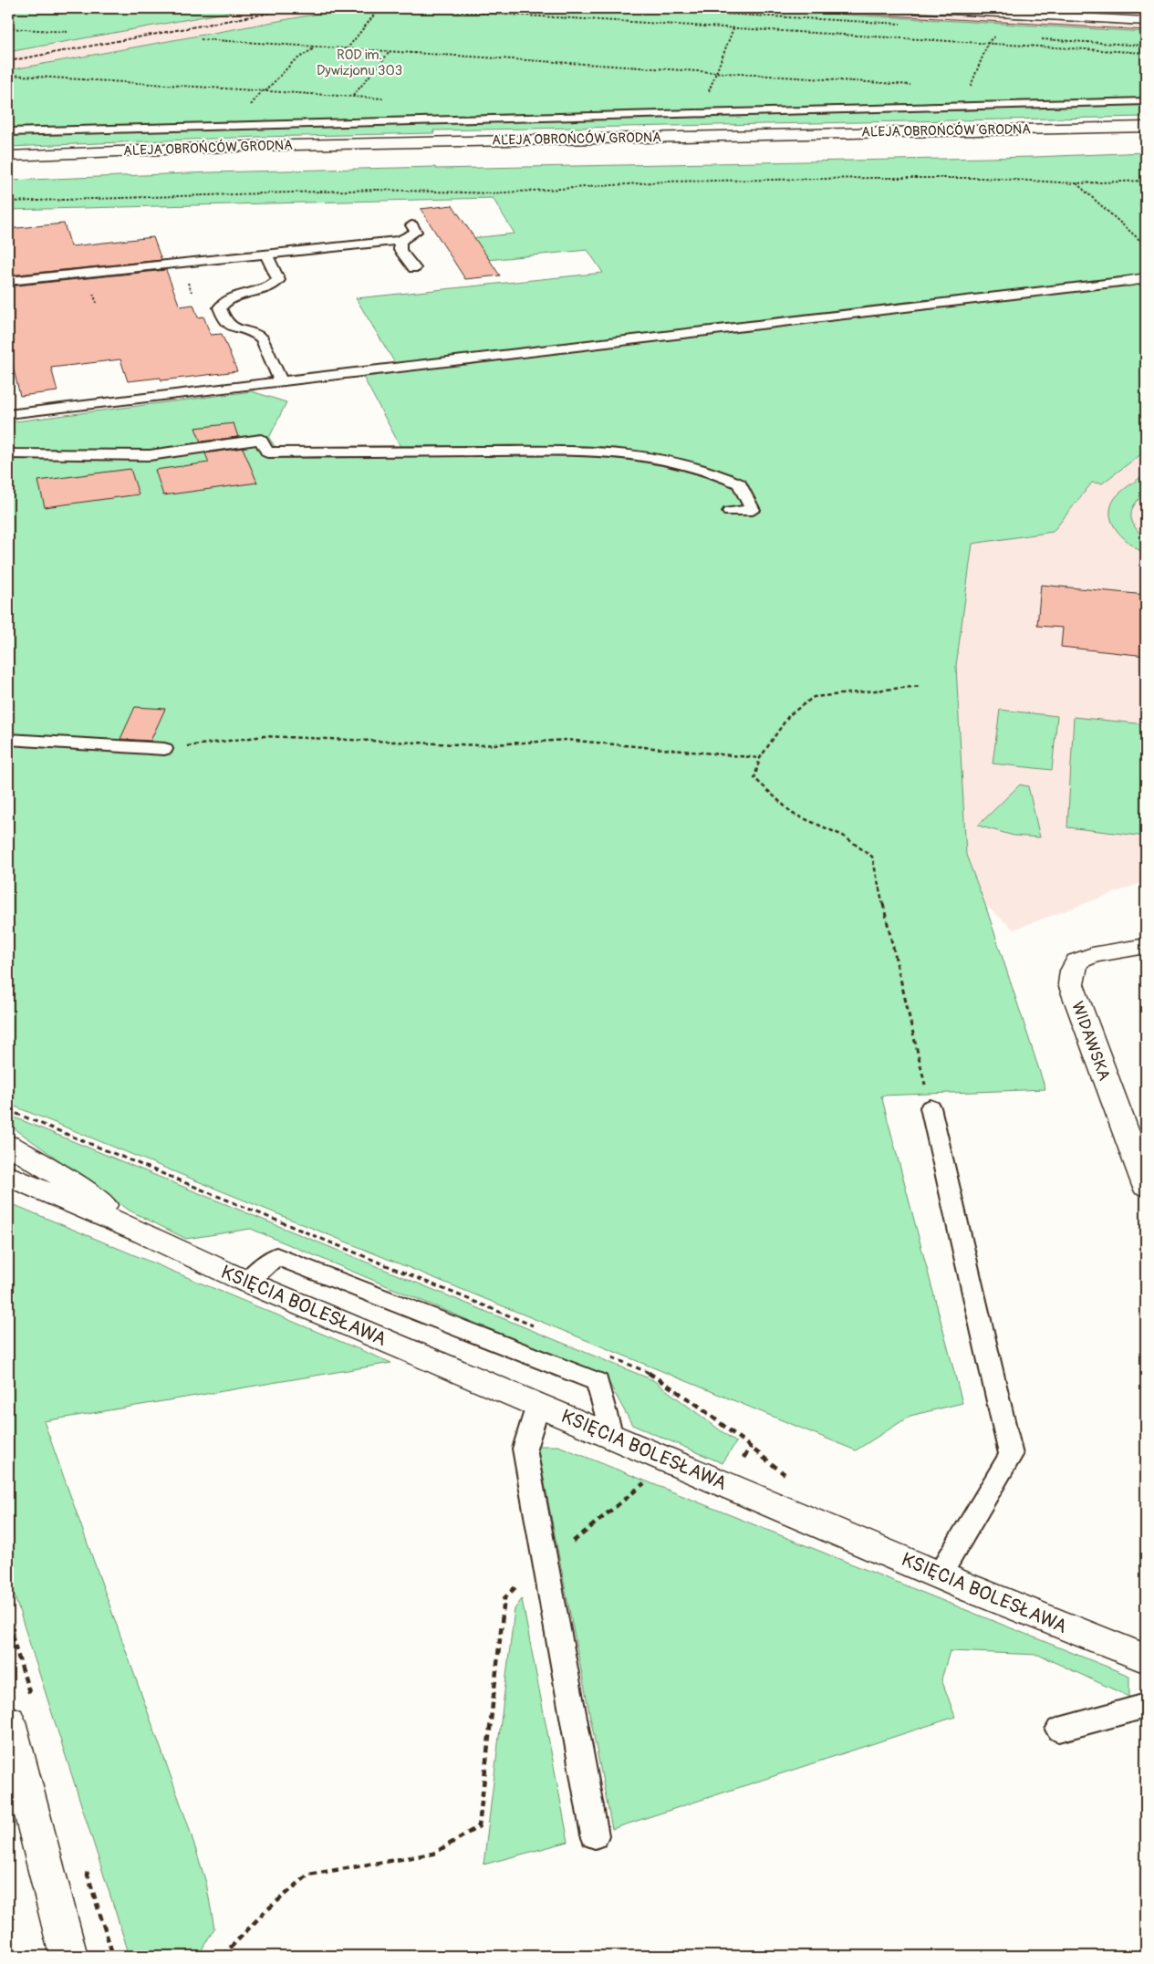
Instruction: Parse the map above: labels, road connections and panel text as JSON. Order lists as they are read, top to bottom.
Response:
{
  "streets": {
    "main road": ["ALEJA OBROŃCÓW GRODNA", "WIDAWSKA", "KSIĘCIA BOLESŁAWA"]
  },
  "parks": ["ROD im. Dywizjonu 303"]
}
